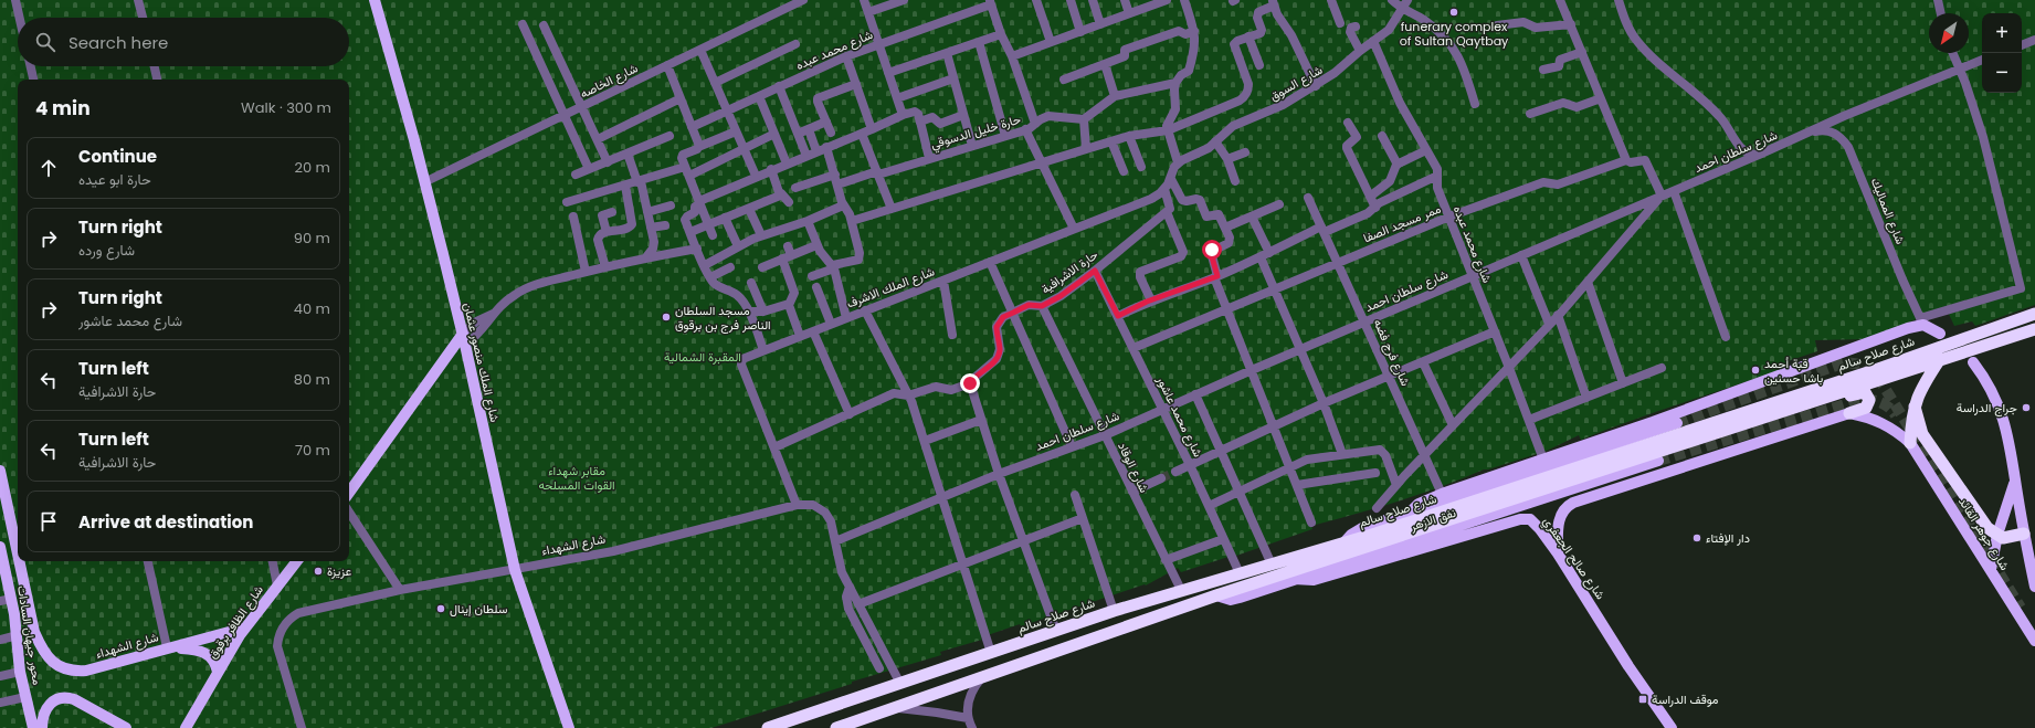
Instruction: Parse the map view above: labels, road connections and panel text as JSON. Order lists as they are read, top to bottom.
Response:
{
  "streets": {
    "highway": ["شارع صلاح سالم"],
    "main road": [
      "شارع الملك منصور عثمان",
      "نفق الازهر",
      "شارع جوهر القائد",
      "شارع الشهداء",
      "شارع صالح الجعفري",
      "شارع الظافر برقوق",
      "محور جيهان السادات"
    ],
    "street": [
      "شارع محمد عبده",
      "شارع الخاصه",
      "شارع السوق",
      "حارة خليل الدسوقي",
      "شارع سلطان احمد",
      "شارع المماليك",
      "ممر مسجد الصفا",
      "حارة الاشرافية",
      "شارع الملك الاشرف",
      "شارع فرج فضه",
      "شارع محمد عاشور",
      "شارع الوقاد"
    ]
  },
  "crossings": [
    ["شارع محمد عبده", "شارع السوق"],
    ["شارع محمد عبده", "شارع سلطان احمد"],
    ["شارع محمد عبده", "ممر مسجد الصفا"],
    ["شارع الخاصه", "شارع الملك منصور عثمان"],
    ["شارع السوق", "شارع الملك الاشرف"],
    ["شارع سلطان احمد", "شارع المماليك"],
    ["شارع سلطان احمد", "شارع فرج فضه"],
    ["شارع سلطان احمد", "شارع محمد عاشور"],
    ["شارع سلطان احمد", "شارع الوقاد"],
    ["شارع سلطان احمد", "شارع الشهداء"],
    ["ممر مسجد الصفا", "شارع فرج فضه"],
    ["ممر مسجد الصفا", "شارع محمد عاشور"],
    ["حارة الاشرافية", "شارع محمد عاشور"],
    ["حارة الاشرافية", "شارع الوقاد"],
    ["شارع الملك الاشرف", "شارع الشهداء"],
    ["شارع صلاح سالم", "شارع محمد عاشور"],
    ["شارع صلاح سالم", "شارع الوقاد"],
    ["شارع صلاح سالم", "نفق الازهر"],
    ["شارع صلاح سالم", "شارع الشهداء"],
    ["شارع الملك منصور عثمان", "شارع الشهداء"],
    ["نفق الازهر", "شارع صالح الجعفري"],
    ["شارع الشهداء", "شارع الظافر برقوق"],
    ["شارع الشهداء", "محور جيهان السادات"]
  ],
  "parks": ["المقبرة الشمالية", "مقابر شهداء القوات المسلحه"],
  "places": {
    "other": [
      "funerary complex of Sultan Qaytbay",
      "مسجد السلطان الناصر فرج بن برقوق",
      "قبة أحمد باشا حسنين",
      "جراج الدراسة",
      "دار الإفتاء",
      "عزيزة",
      "سلطان إينال"
    ],
    "transit": ["موقف الدراسة"]
  },
  "north": "bottom left",
  "page": {
    "map_buttons": ["+", "−"],
    "search": "Search here",
    "heading": ["4 min", "Walk · 300 m"],
    "list": [
      ["Continue", "حارة ابو عيده", "20 m"],
      ["Turn right", "شارع ورده", "90 m"],
      ["Turn right", "شارع محمد عاشور", "40 m"],
      ["Turn left", "حارة الاشرافية", "80 m"],
      ["Turn left", "حارة الاشرافية", "70 m"],
      "Arrive at destination"
    ]
  }
}
